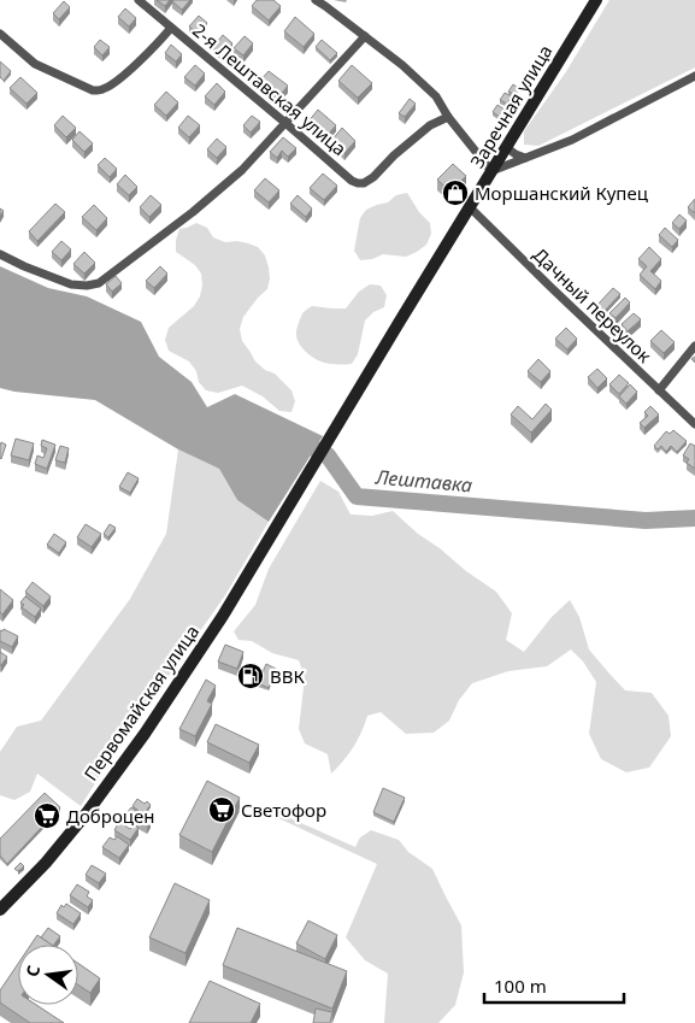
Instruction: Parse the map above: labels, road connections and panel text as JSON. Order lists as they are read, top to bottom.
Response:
{
  "streets": {
    "main road": ["Заречная улица", "Первомайская улица"],
    "street": ["2-я Лештавская улица", "Дачный переулок"]
  },
  "crossings": [
    ["Заречная улица", "Дачный переулок"],
    ["Заречная улица", "Первомайская улица"]
  ],
  "water": ["Лештавка"],
  "places": {
    "shop": ["Моршанский Купец"],
    "fuel station": ["ВВК"],
    "supermarket": ["Светофор", "Доброцен"]
  },
  "scale_bar": "100 m",
  "north": "left"
}
